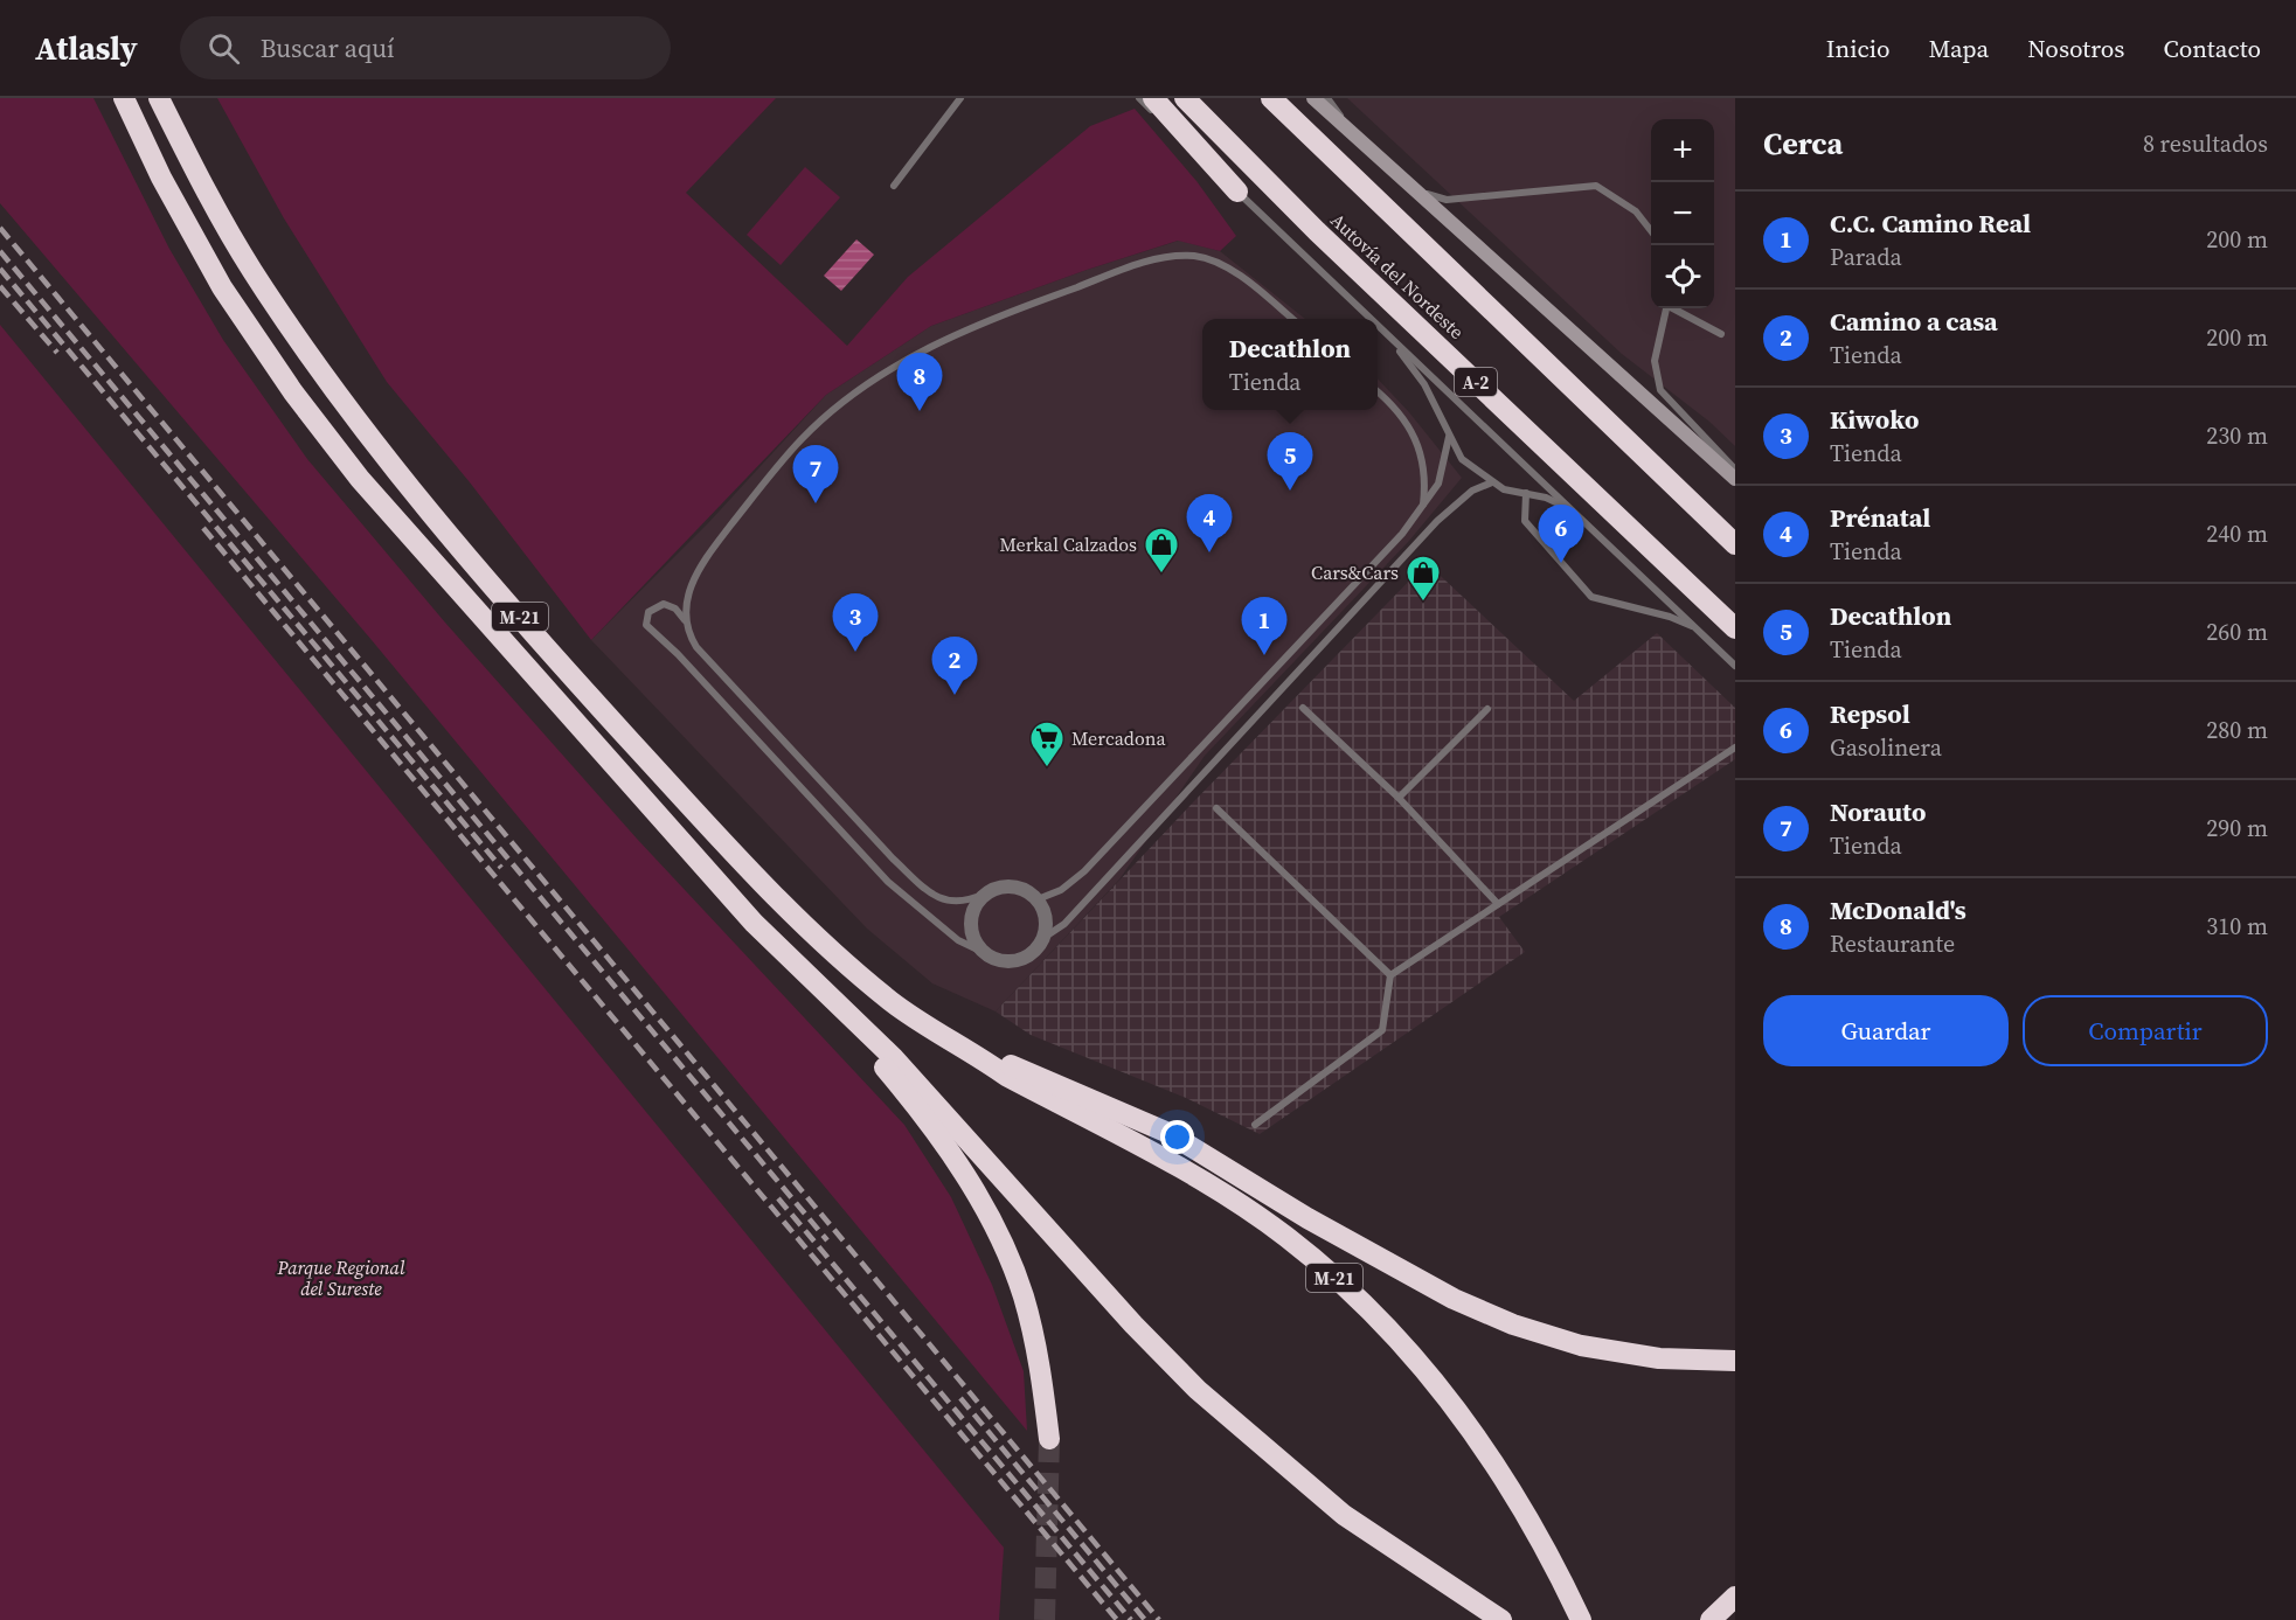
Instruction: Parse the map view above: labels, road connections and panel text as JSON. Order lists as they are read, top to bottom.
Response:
{
  "streets": {
    "highway": ["Autovía del Nordeste", "A-2", "M-21"]
  },
  "parks": ["Parque Regional del Sureste"],
  "places": {
    "shop": ["Merkal Calzados", "Cars&Cars"],
    "supermarket": ["Mercadona"]
  },
  "page": {
    "header": "Atlasly",
    "search": "Buscar aquí",
    "nav": [
      "Inicio",
      "Mapa",
      "Nosotros",
      "Contacto"
    ],
    "heading": ["Cerca", "8 resultados"],
    "map_buttons": ["+", "−"],
    "list": [
      {
        "mark": "1",
        "name": "C.C. Camino Real",
        "note": "Parada",
        "value": "200 m"
      },
      {
        "mark": "2",
        "name": "Camino a casa",
        "note": "Tienda",
        "value": "200 m"
      },
      {
        "mark": "3",
        "name": "Kiwoko",
        "note": "Tienda",
        "value": "230 m"
      },
      {
        "mark": "4",
        "name": "Prénatal",
        "note": "Tienda",
        "value": "240 m"
      },
      {
        "mark": "5",
        "name": "Decathlon",
        "note": "Tienda",
        "value": "260 m"
      },
      {
        "mark": "6",
        "name": "Repsol",
        "note": "Gasolinera",
        "value": "280 m"
      },
      {
        "mark": "7",
        "name": "Norauto",
        "note": "Tienda",
        "value": "290 m"
      },
      {
        "mark": "8",
        "name": "McDonald's",
        "note": "Restaurante",
        "value": "310 m"
      }
    ],
    "popup": ["Decathlon", "Tienda"],
    "pins": [
      "8",
      "5",
      "7",
      "4",
      "6",
      "3",
      "1",
      "2"
    ],
    "buttons": ["Guardar", "Compartir"]
  }
}
